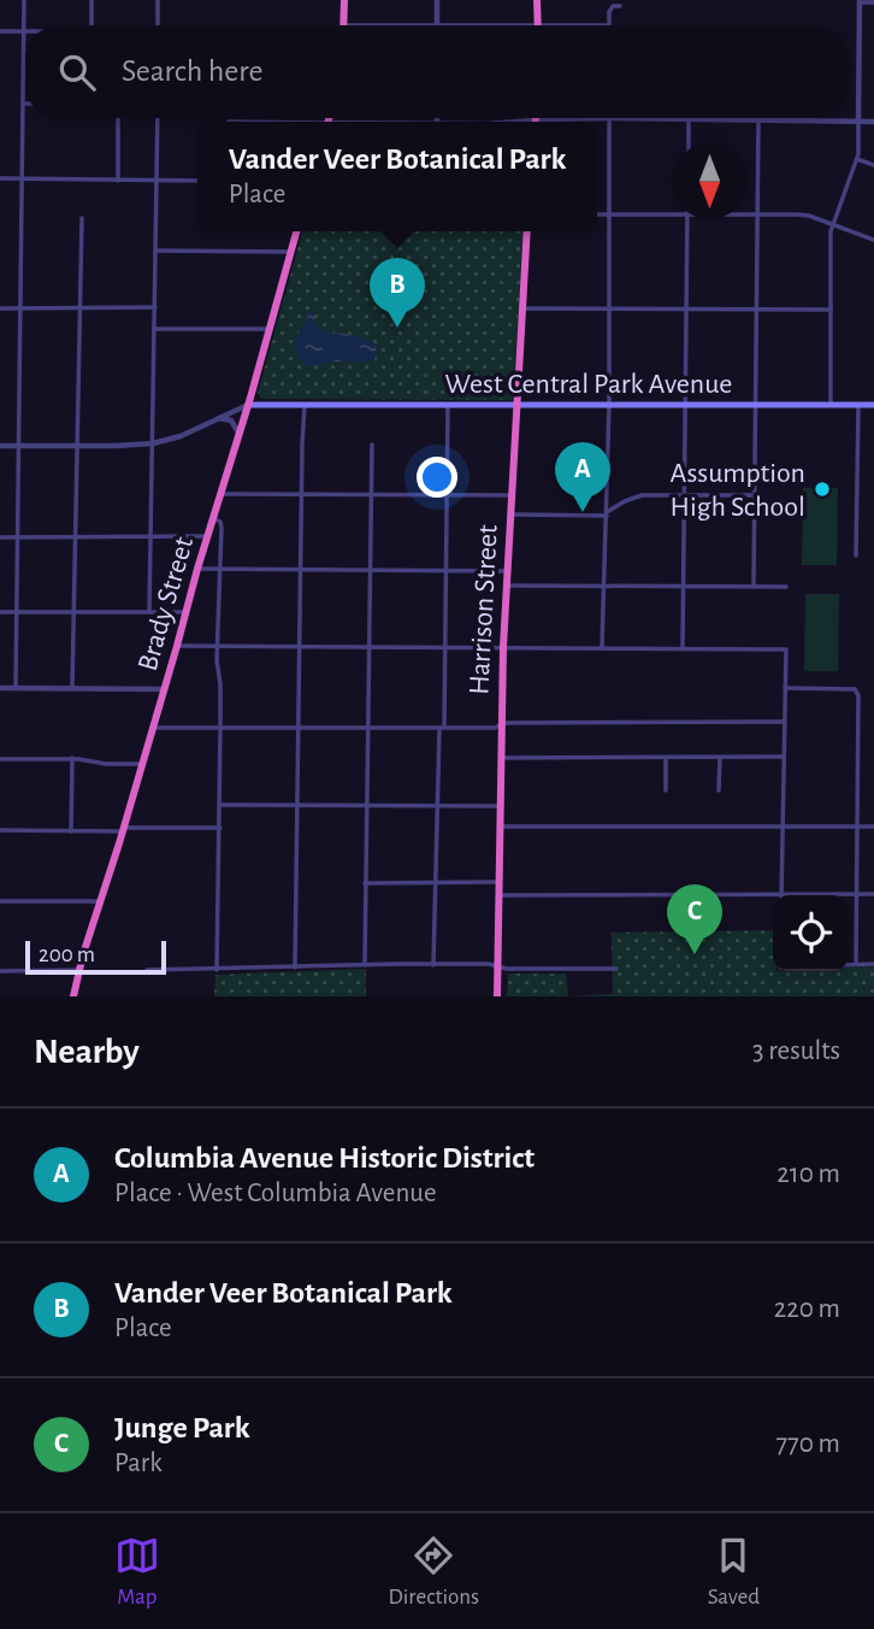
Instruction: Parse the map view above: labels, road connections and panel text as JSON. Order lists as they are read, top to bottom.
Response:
{
  "streets": {
    "highway": ["Brady Street", "Harrison Street"],
    "main road": ["West Central Park Avenue"]
  },
  "crossings": [
    ["West Central Park Avenue", "Brady Street"],
    ["West Central Park Avenue", "Harrison Street"]
  ],
  "places": ["Assumption High School"],
  "scale_bar": "200 m",
  "north": "bottom",
  "page": {
    "search": "Search here",
    "popup": ["Vander Veer Botanical Park", "Place"],
    "pins": ["B", "A", "C"],
    "scale": "200 m",
    "heading": ["Nearby", "3 results"],
    "list": [
      {
        "mark": "A",
        "name": "Columbia Avenue Historic District",
        "note": "Place · West Columbia Avenue",
        "value": "210 m"
      },
      {
        "mark": "B",
        "name": "Vander Veer Botanical Park",
        "note": "Place",
        "value": "220 m"
      },
      {
        "mark": "C",
        "name": "Junge Park",
        "note": "Park",
        "value": "770 m"
      }
    ],
    "nav": ["Map", "Directions", "Saved"]
  }
}
